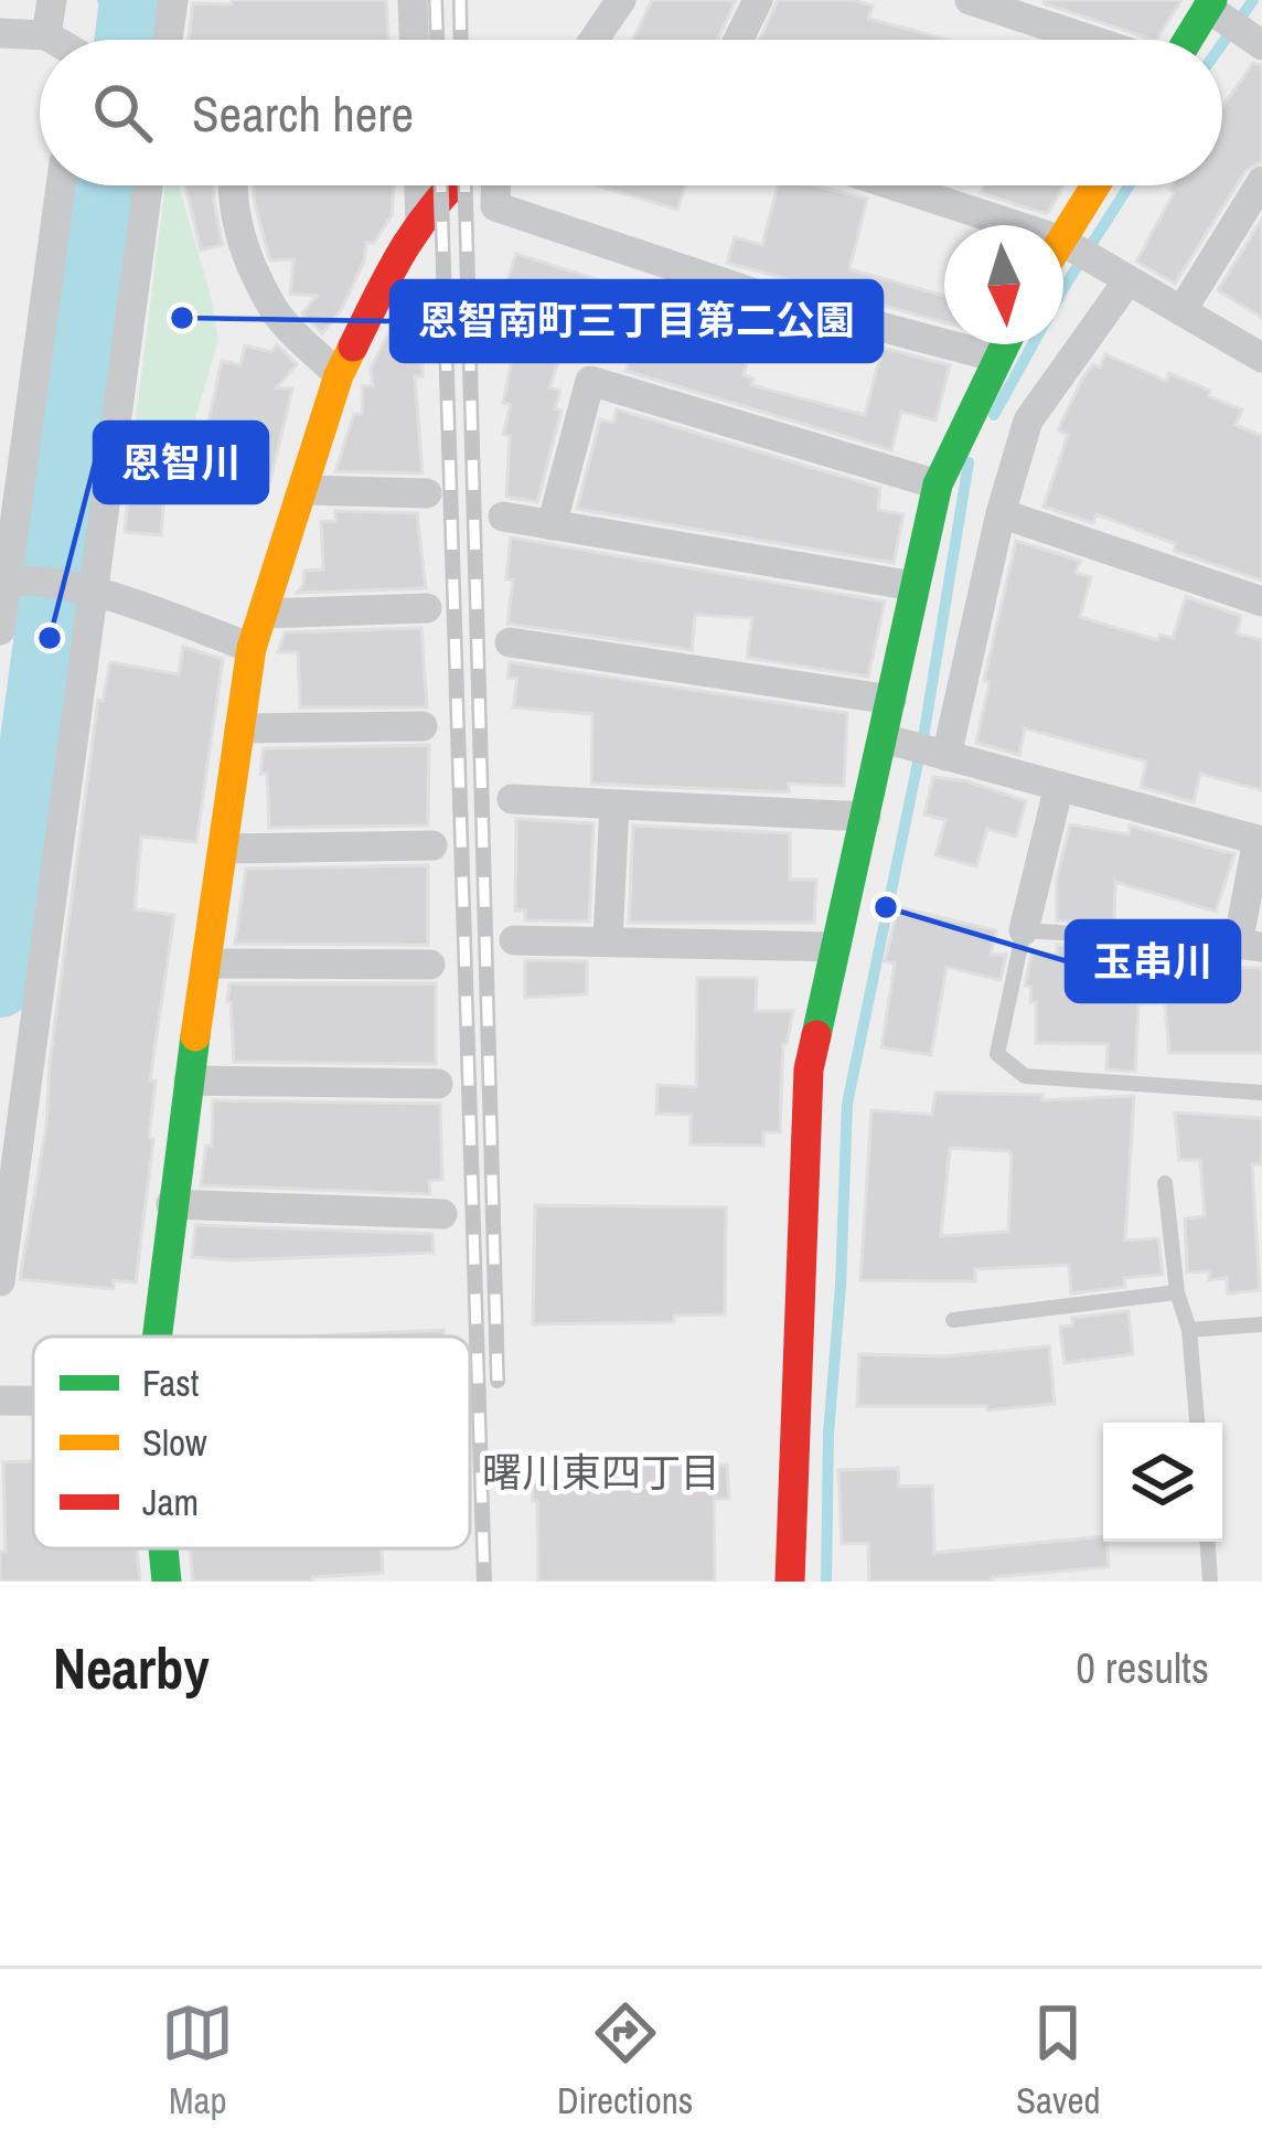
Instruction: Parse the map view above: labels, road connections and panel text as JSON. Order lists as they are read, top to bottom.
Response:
{
  "districts": ["曙川東四丁目"],
  "places": ["恩智南町三丁目第二公園", "恩智川", "玉串川"],
  "legend": ["Fast", "Slow", "Jam"],
  "north": "bottom",
  "page": {
    "search": "Search here",
    "heading": ["Nearby", "0 results"],
    "nav": ["Map", "Directions", "Saved"]
  }
}
